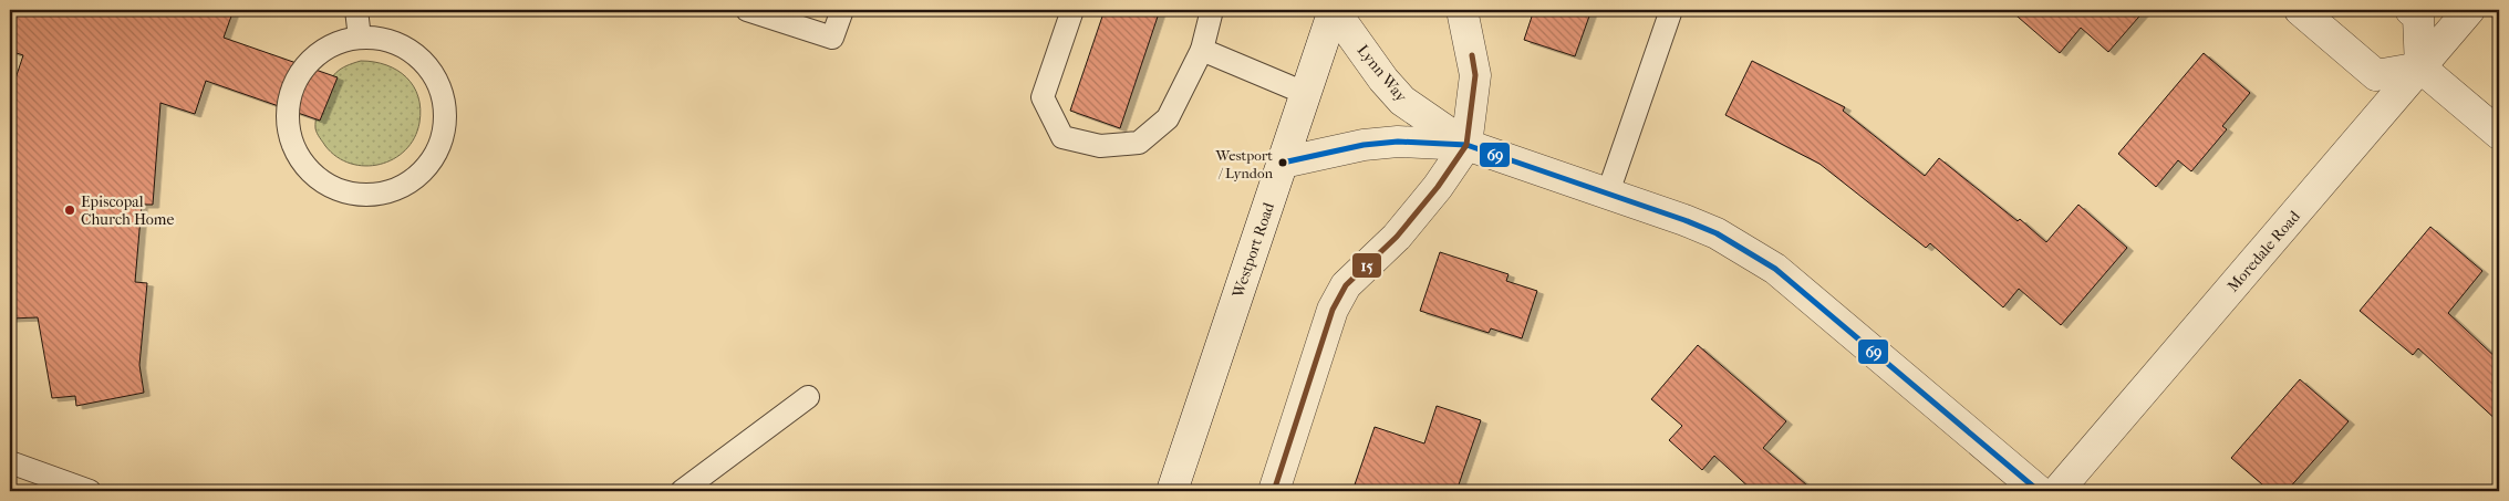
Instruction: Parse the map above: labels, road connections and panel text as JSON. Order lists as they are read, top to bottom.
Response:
{
  "streets": {
    "street": ["Lynn Way", "Westport Road", "Moredale Road"]
  },
  "crossings": [
    ["Lynn Way", "Westport Road"]
  ],
  "places": ["Westport / Lyndon", "Episcopal Church Home"],
  "lines": ["transit line 15", "transit line 69"]
}
